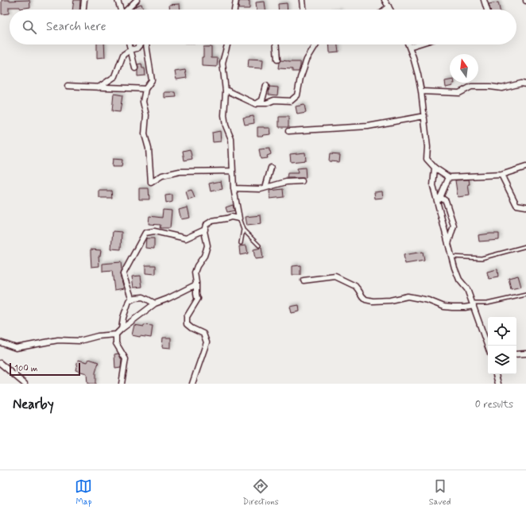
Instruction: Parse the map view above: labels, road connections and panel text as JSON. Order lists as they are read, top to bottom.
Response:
{
  "scale_bar": "100 m",
  "north": "top",
  "page": {
    "search": "Search here",
    "scale": "100 m",
    "heading": ["Nearby", "0 results"],
    "nav": ["Map", "Directions", "Saved"]
  }
}
